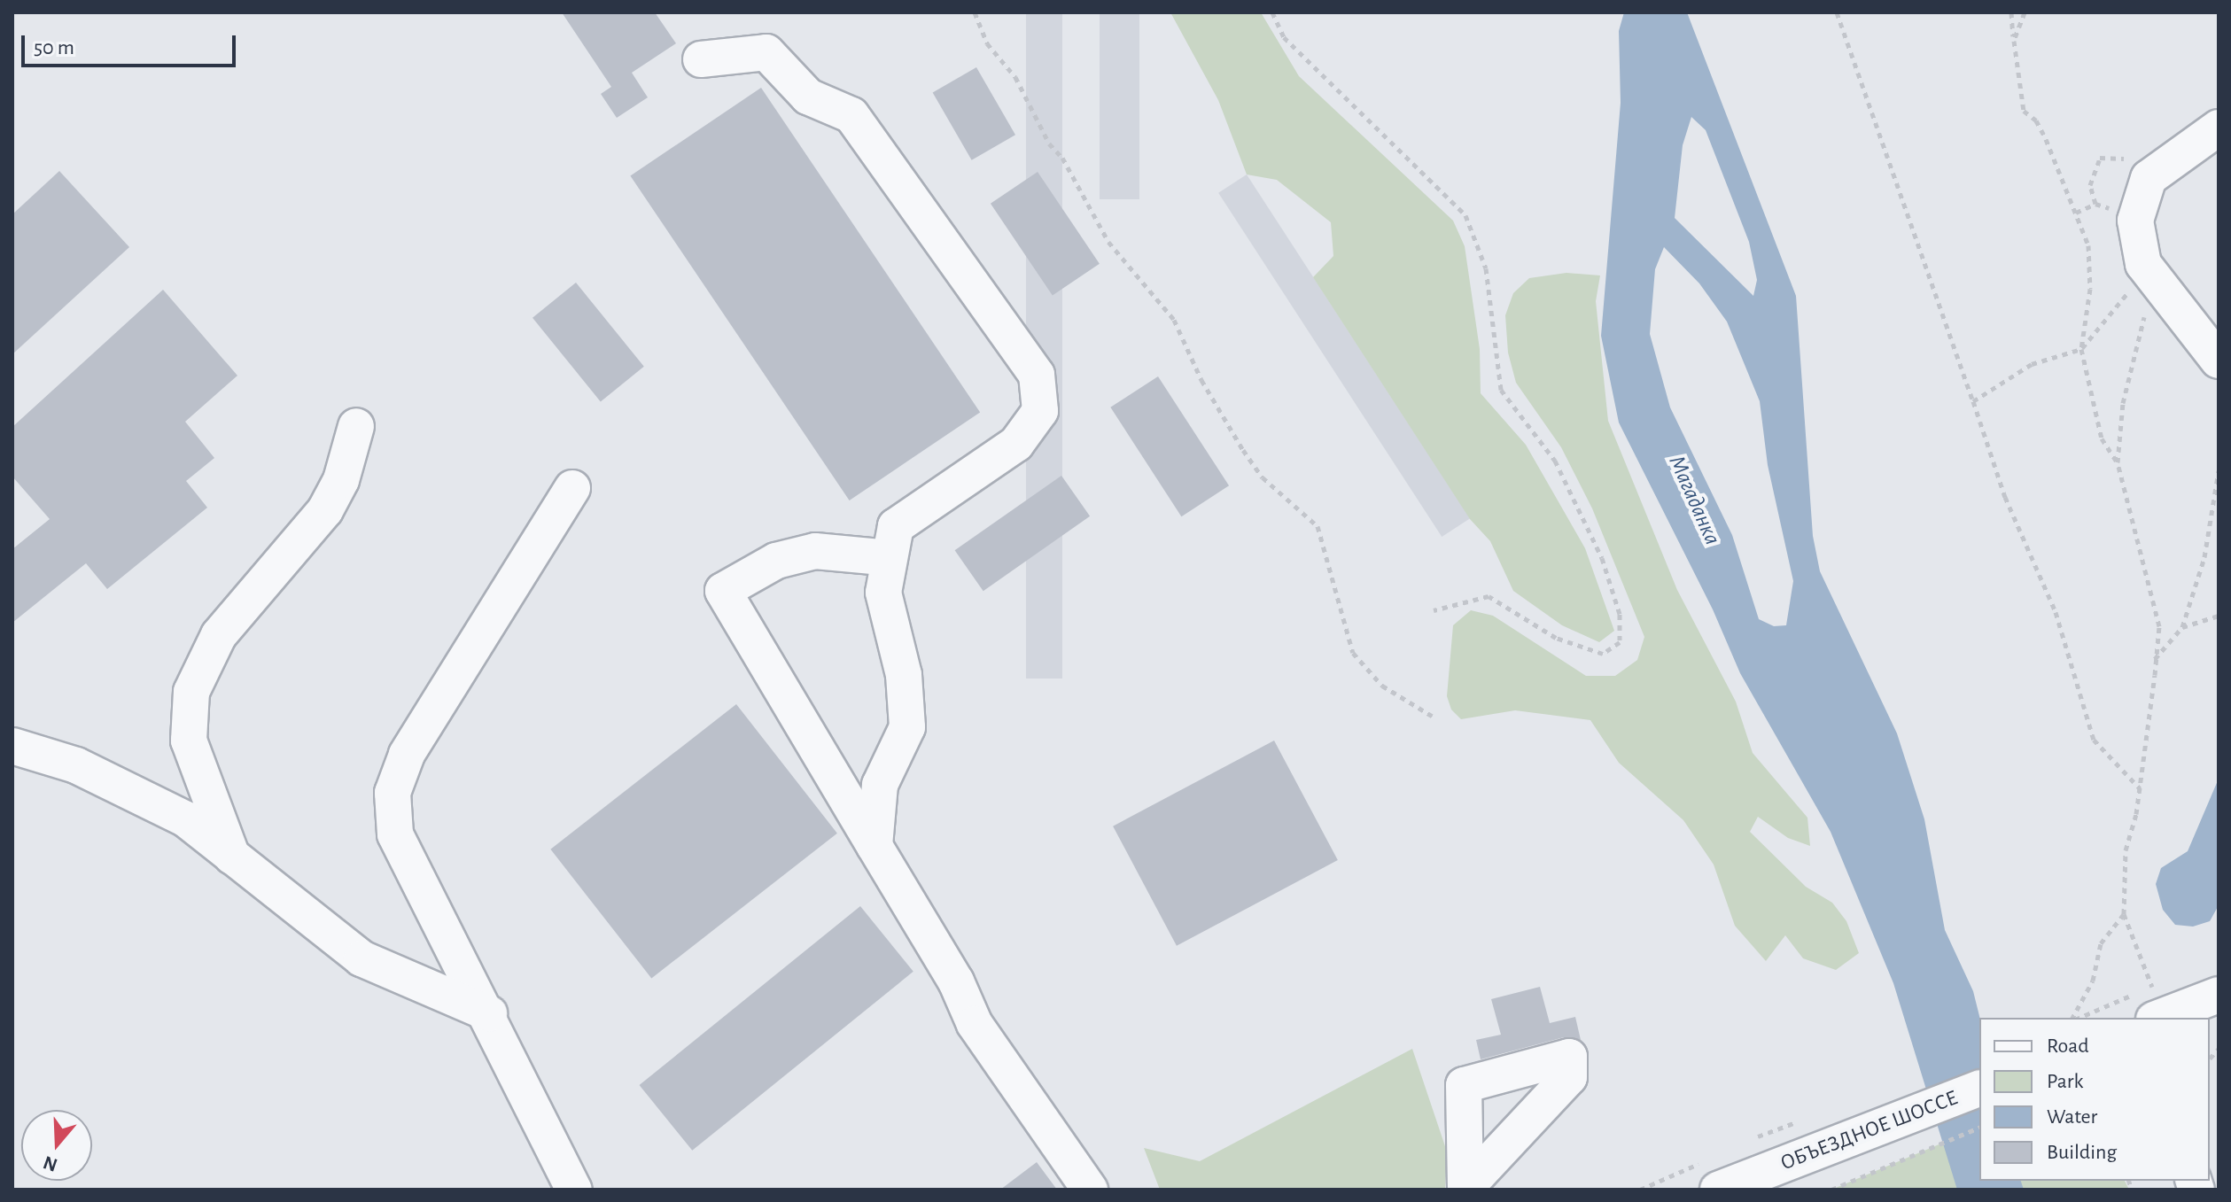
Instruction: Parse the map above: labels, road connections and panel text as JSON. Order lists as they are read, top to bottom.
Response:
{
  "streets": {
    "street": ["ОБЪЕЗДНОЕ ШОССЕ"]
  },
  "water": ["Магаданка"],
  "legend": [
    "Road",
    "Park",
    "Water",
    "Building"
  ],
  "scale_bar": "50 m",
  "north": "bottom"
}
